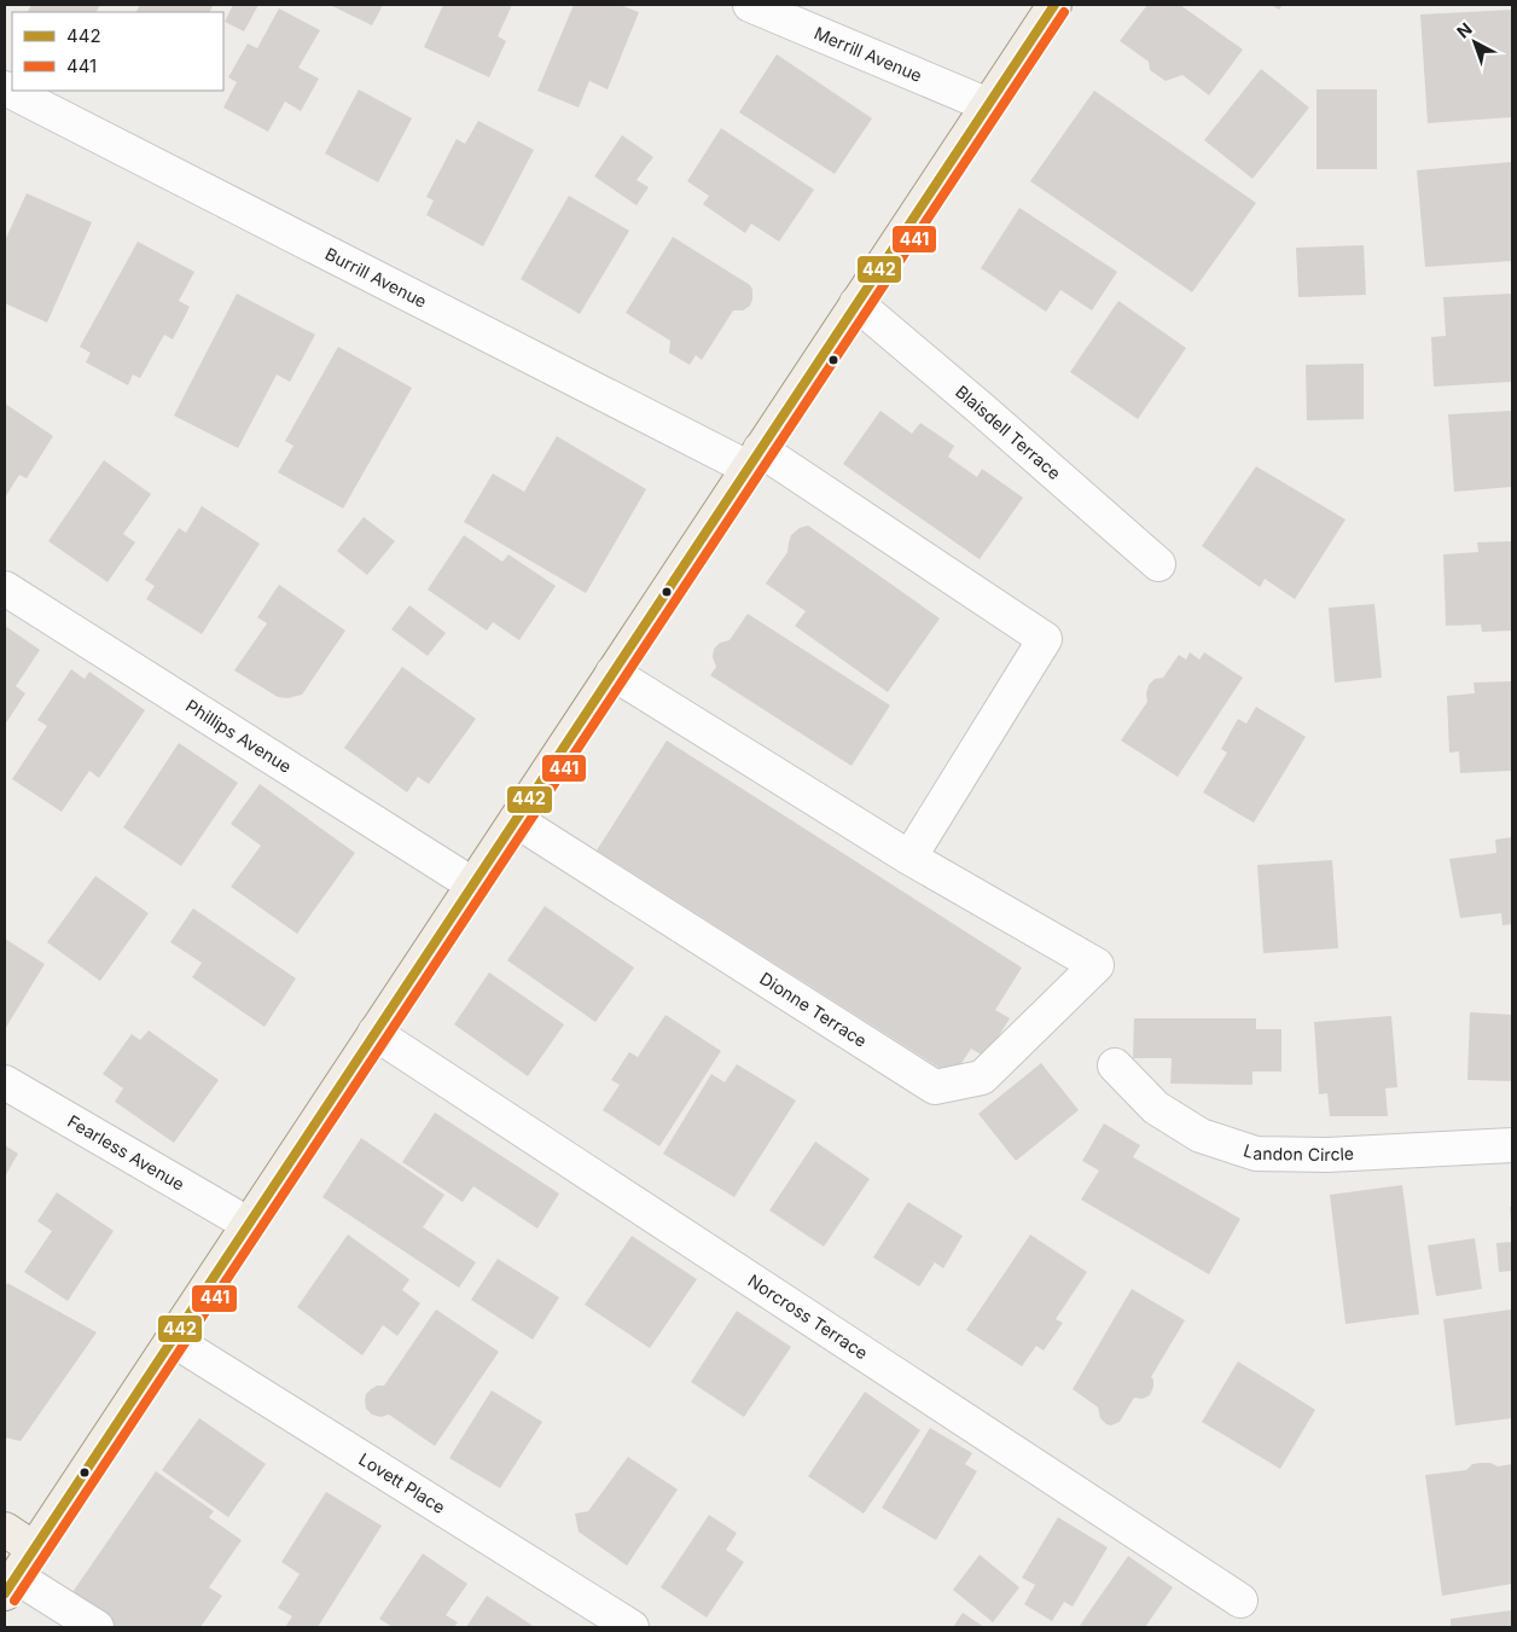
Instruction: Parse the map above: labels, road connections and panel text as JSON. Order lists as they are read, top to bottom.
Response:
{
  "streets": {
    "street": [
      "Merrill Avenue",
      "Burrill Avenue",
      "Blaisdell Terrace",
      "Phillips Avenue",
      "Dionne Terrace",
      "Landon Circle",
      "Fearless Avenue",
      "Norcross Terrace",
      "Lovett Place"
    ]
  },
  "crossings": [
    ["Burrill Avenue", "Dionne Terrace"]
  ],
  "lines": ["transit line 442", "transit line 441"],
  "legend": ["442", "441"],
  "north": "top left"
}
